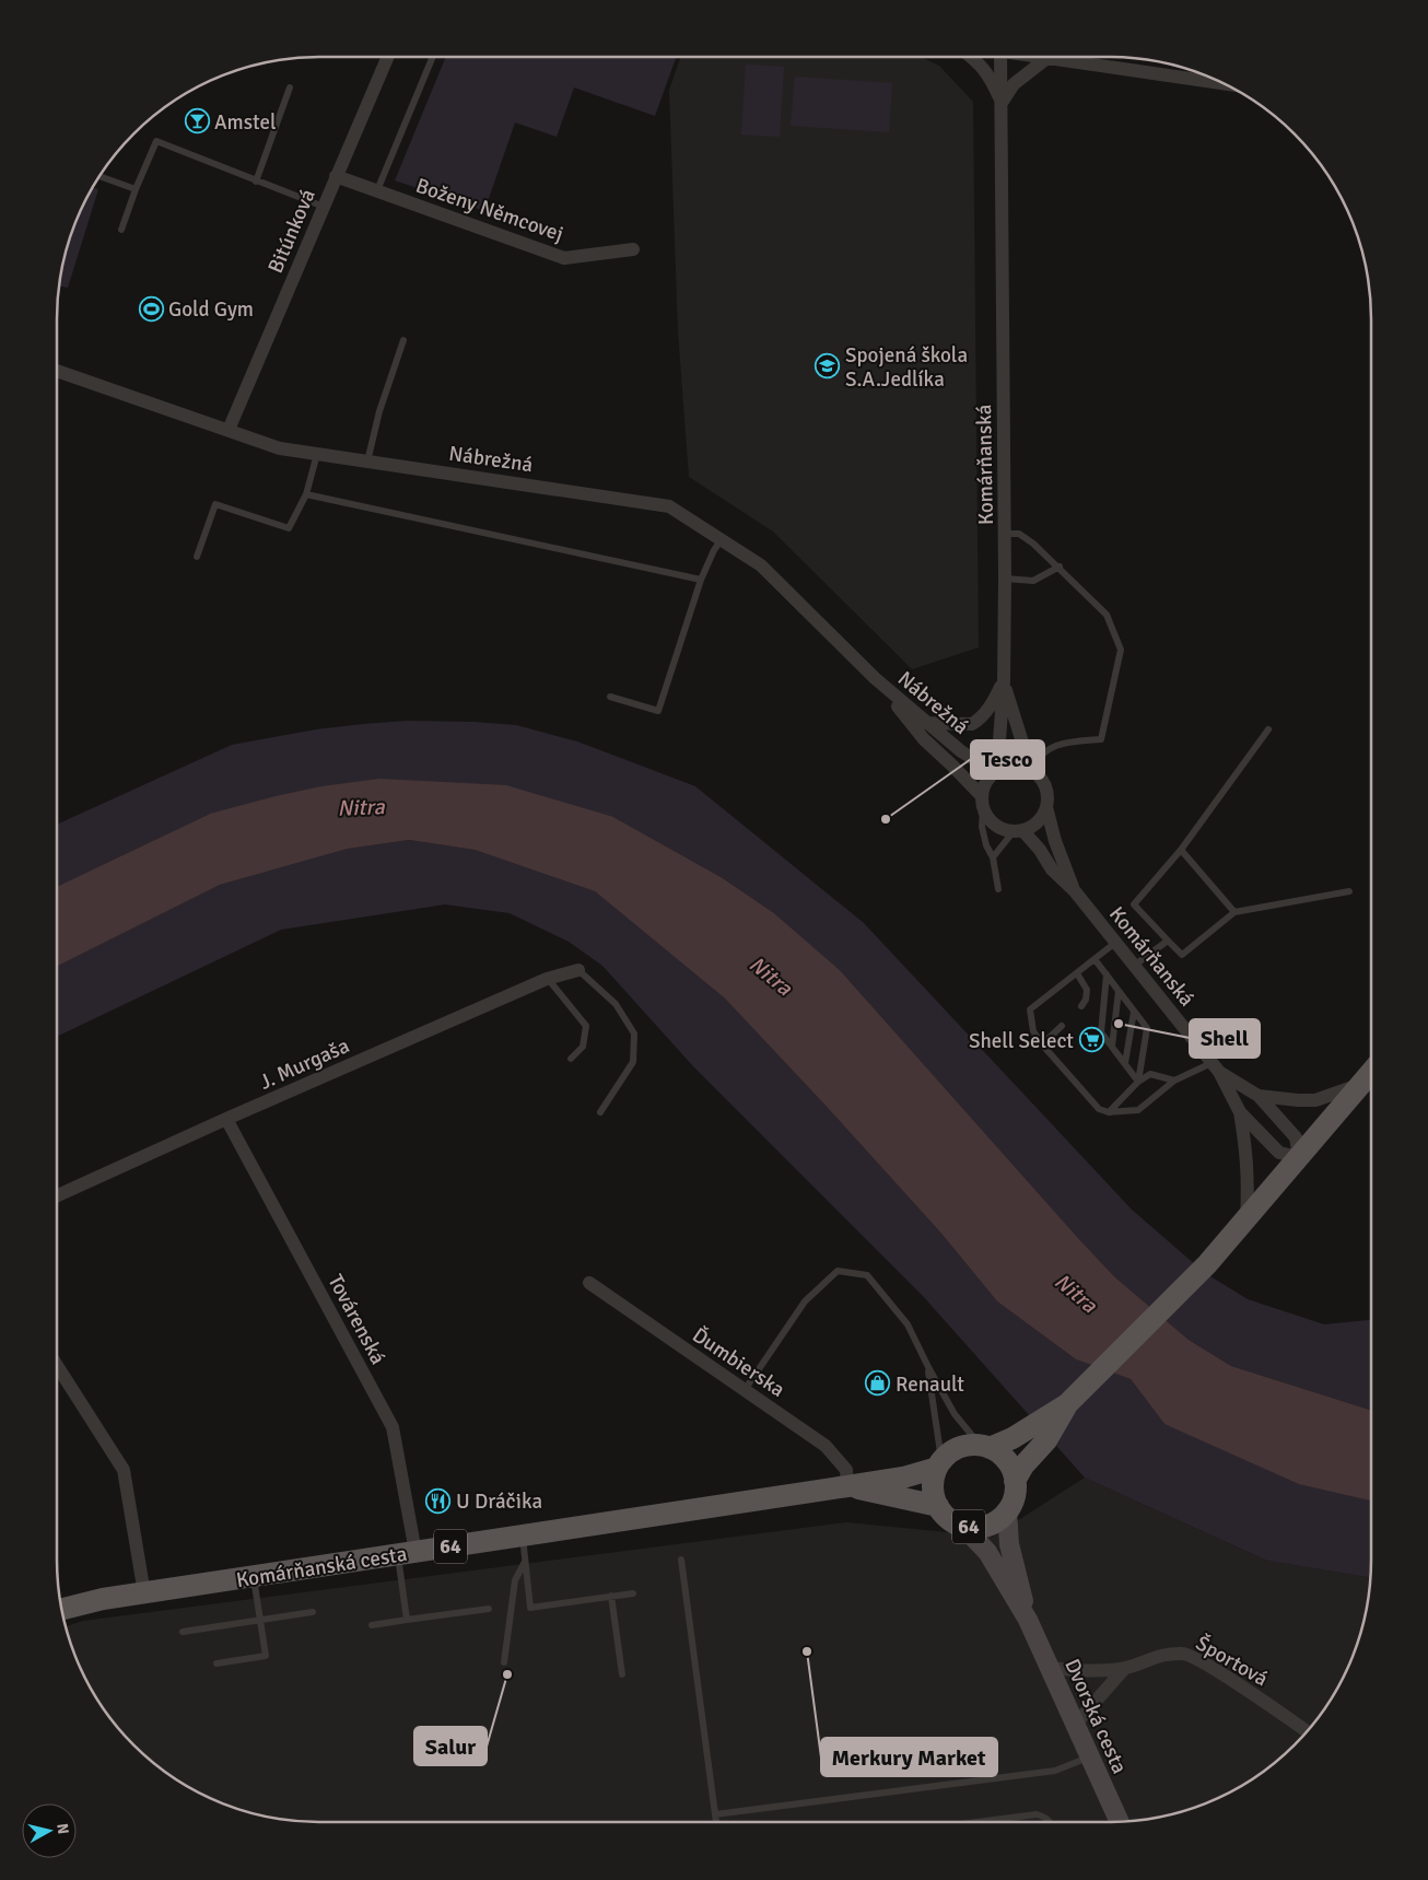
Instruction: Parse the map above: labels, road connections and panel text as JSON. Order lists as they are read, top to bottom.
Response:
{
  "streets": {
    "main road": ["64", "Komárňanská cesta"],
    "street": [
      "Boženy Němcovej",
      "Bitúnková",
      "Nábrežná",
      "Komárňanská",
      "J. Murgaša",
      "Továrenská",
      "Ďumbierska",
      "Športová",
      "Dvorská cesta"
    ]
  },
  "crossings": [
    ["Boženy Němcovej", "Bitúnková"],
    ["Bitúnková", "Nábrežná"],
    ["Nábrežná", "Komárňanská"],
    ["J. Murgaša", "Továrenská"],
    ["Továrenská", "Komárňanská cesta"],
    ["Ďumbierska", "Komárňanská cesta"],
    ["64", "Komárňanská cesta"],
    ["64", "Dvorská cesta"],
    ["Komárňanská cesta", "Dvorská cesta"],
    ["Športová", "Dvorská cesta"]
  ],
  "water": ["Nitra"],
  "places": {
    "bar": ["Amstel"],
    "sports": ["Gold Gym"],
    "school or university": ["Spojená škola S.A.Jedlíka"],
    "other": [
      "Tesco",
      "Shell",
      "Merkury Market",
      "Salur"
    ],
    "supermarket": ["Shell Select"],
    "shop": ["Renault"],
    "restaurant": ["U Dráčika"]
  },
  "north": "right"
}
